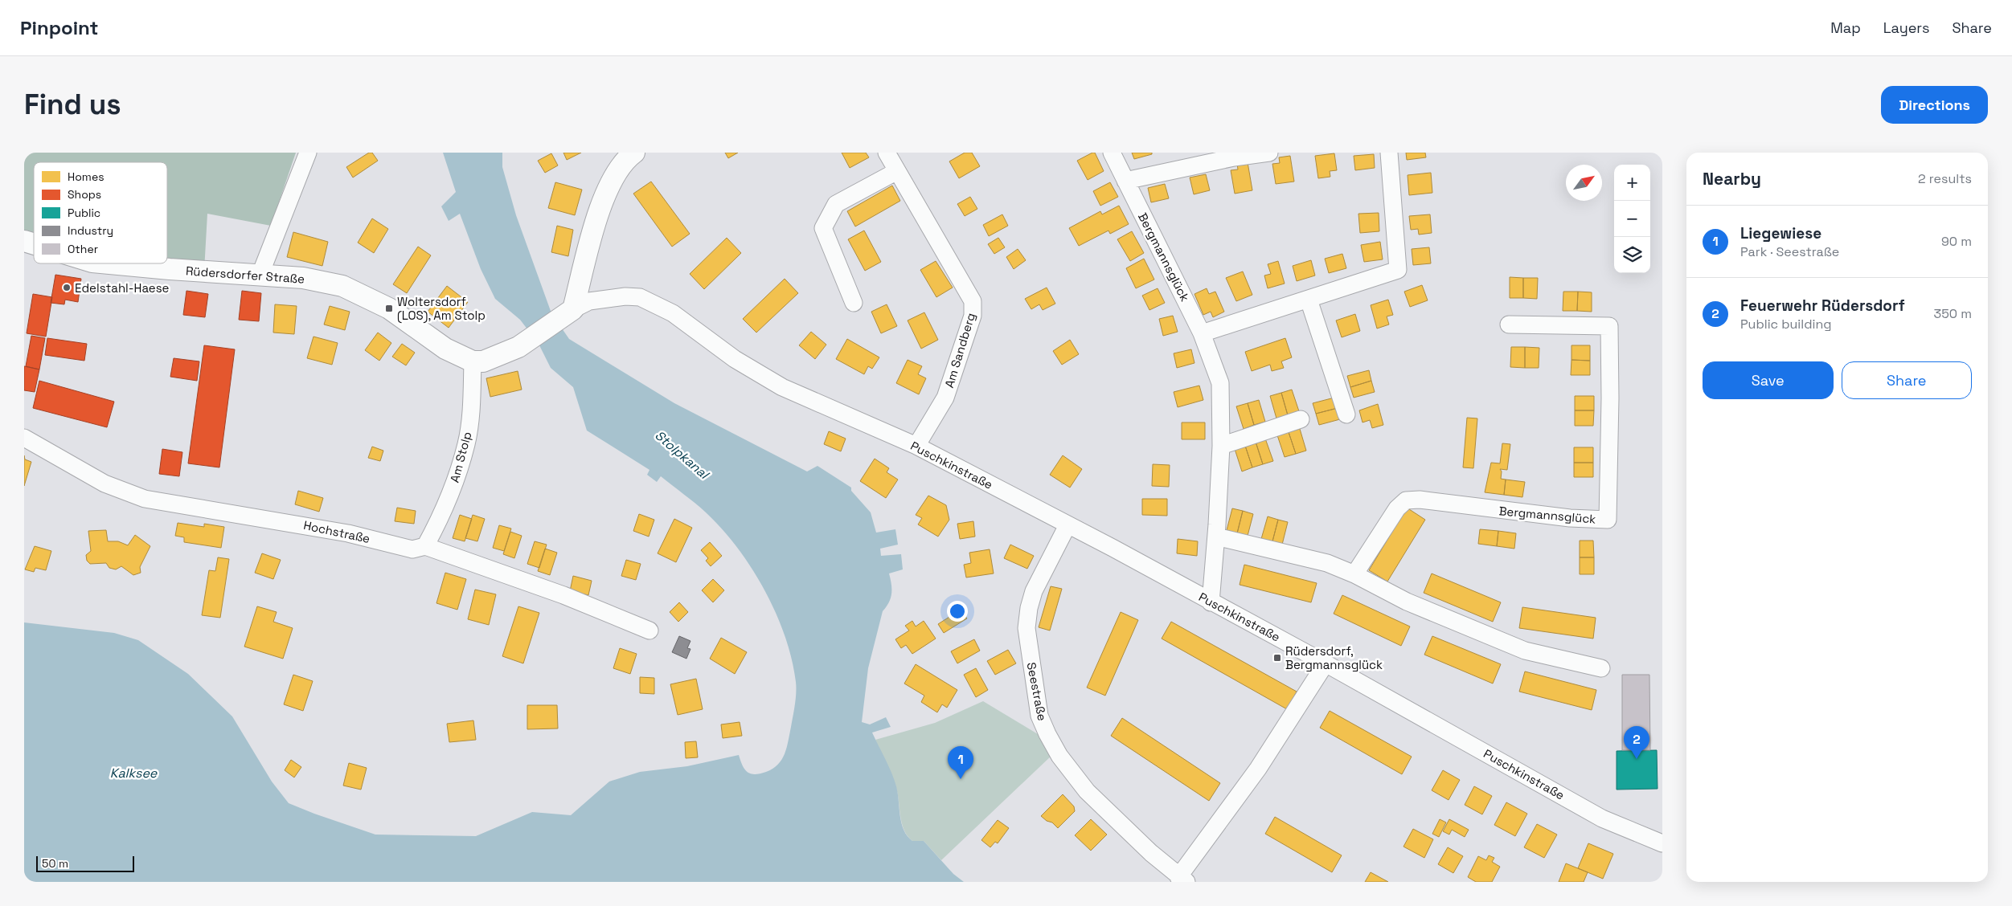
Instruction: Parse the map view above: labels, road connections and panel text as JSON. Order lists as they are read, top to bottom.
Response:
{
  "streets": {
    "main road": ["Rüdersdorfer Straße"],
    "street": [
      "Bergmannsglück",
      "Am Sandberg",
      "Am Stolp",
      "Puschkinstraße",
      "Hochstraße",
      "Seestraße"
    ]
  },
  "crossings": [
    ["Bergmannsglück", "Puschkinstraße"],
    ["Rüdersdorfer Straße", "Am Stolp"],
    ["Am Sandberg", "Puschkinstraße"],
    ["Am Stolp", "Hochstraße"],
    ["Puschkinstraße", "Seestraße"]
  ],
  "water": ["Stolpkanal", "Kalksee"],
  "places": {
    "other": ["Edelstahl-Haese"],
    "transit": ["Woltersdorf (LOS), Am Stolp", "Rüdersdorf, Bergmannsglück"]
  },
  "legend": [
    "Homes",
    "Shops",
    "Public",
    "Industry",
    "Other"
  ],
  "scale_bar": "50 m",
  "north": "top right",
  "page": {
    "header": "Pinpoint",
    "nav": ["Map", "Layers", "Share"],
    "buttons": [
      "Directions",
      ["Save", "Share"]
    ],
    "title": "Find us",
    "heading": ["Nearby", "2 results"],
    "map_buttons": ["+", "−"],
    "list": [
      {
        "mark": "1",
        "name": "Liegewiese",
        "note": "Park · Seestraße",
        "value": "90 m"
      },
      {
        "mark": "2",
        "name": "Feuerwehr Rüdersdorf",
        "note": "Public building",
        "value": "350 m"
      }
    ],
    "pins": ["2", "1"],
    "scale": "50 m"
  }
}
